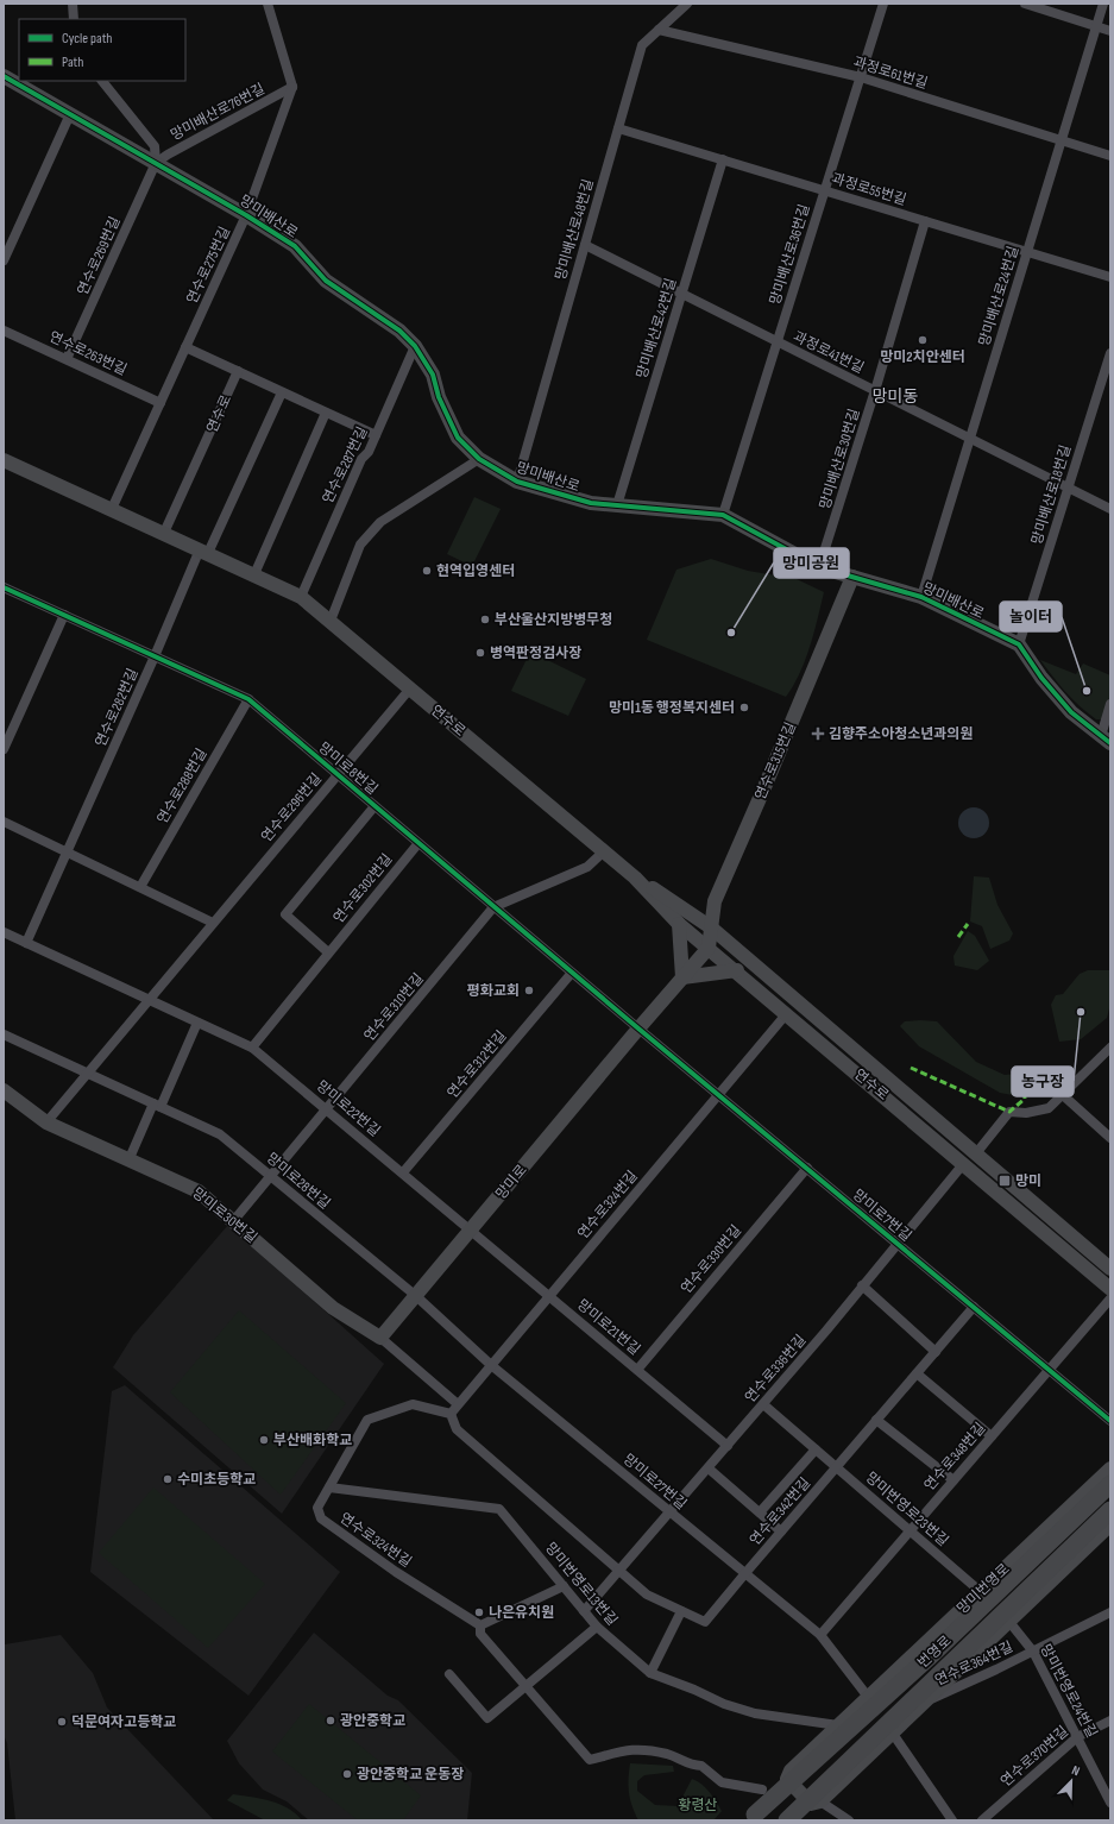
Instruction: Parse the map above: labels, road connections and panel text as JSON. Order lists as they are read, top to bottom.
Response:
{
  "streets": {
    "highway": ["번영로"],
    "street": [
      "과정로61번길",
      "망미배산로76번길",
      "과정로55번길",
      "망미배산로",
      "망미배산로48번길",
      "망미배산로36번길",
      "연수로269번길",
      "연수로275번길",
      "망미배산로24번길",
      "망미배산로42번길",
      "과정로41번길",
      "연수로263번길",
      "연수로",
      "망미배산로30번길",
      "연수로287번길",
      "망미배산로18번길",
      "연수로282번길",
      "연수로315번길",
      "망미로8번길",
      "연수로288번길",
      "연수로296번길",
      "연수로302번길",
      "연수로310번길",
      "연수로312번길",
      "망미로22번길",
      "망미로28번길",
      "망미로",
      "연수로324번길",
      "망미로30번길",
      "망미로7번길",
      "연수로330번길",
      "망미로21번길",
      "연수로336번길",
      "연수로348번길",
      "망미로27번길",
      "망미번영로23번길",
      "연수로342번길",
      "망미번영로13번길",
      "망미번영로",
      "연수로364번길",
      "망미번영로24번길",
      "연수로370번길"
    ]
  },
  "crossings": [
    ["과정로61번길", "망미배산로48번길"],
    ["과정로61번길", "망미배산로36번길"],
    ["과정로61번길", "망미배산로24번길"],
    ["망미배산로76번길", "망미배산로"],
    ["망미배산로76번길", "연수로269번길"],
    ["망미배산로76번길", "연수로275번길"],
    ["과정로55번길", "망미배산로48번길"],
    ["과정로55번길", "망미배산로36번길"],
    ["과정로55번길", "망미배산로24번길"],
    ["과정로55번길", "망미배산로42번길"],
    ["과정로55번길", "망미배산로30번길"],
    ["망미배산로", "망미배산로48번길"],
    ["망미배산로", "망미배산로36번길"],
    ["망미배산로", "연수로269번길"],
    ["망미배산로", "연수로275번길"],
    ["망미배산로", "망미배산로24번길"],
    ["망미배산로", "망미배산로42번길"],
    ["망미배산로", "망미배산로30번길"],
    ["망미배산로", "연수로287번길"],
    ["망미배산로", "망미배산로18번길"],
    ["망미배산로", "연수로315번길"],
    ["망미배산로48번길", "과정로41번길"],
    ["망미배산로36번길", "과정로41번길"],
    ["연수로269번길", "연수로263번길"],
    ["연수로275번길", "연수로263번길"],
    ["연수로275번길", "연수로"],
    ["망미배산로24번길", "과정로41번길"],
    ["망미배산로42번길", "과정로41번길"],
    ["과정로41번길", "망미배산로30번길"],
    ["과정로41번길", "망미배산로18번길"],
    ["연수로", "연수로287번길"],
    ["연수로", "연수로282번길"],
    ["연수로", "연수로315번길"],
    ["연수로", "연수로296번길"],
    ["연수로", "연수로310번길"],
    ["연수로", "망미로"],
    ["연수로", "연수로324번길"],
    ["연수로", "연수로336번길"],
    ["연수로282번길", "망미로8번길"],
    ["연수로282번길", "망미로22번길"],
    ["연수로315번길", "망미로"],
    ["망미로8번길", "연수로288번길"],
    ["망미로8번길", "연수로296번길"],
    ["망미로8번길", "연수로302번길"],
    ["망미로8번길", "연수로310번길"],
    ["망미로8번길", "연수로312번길"],
    ["망미로8번길", "망미로"],
    ["망미로8번길", "망미로7번길"],
    ["연수로296번길", "망미로22번길"],
    ["연수로296번길", "망미로28번길"],
    ["연수로296번길", "망미로30번길"],
    ["연수로302번길", "망미로22번길"],
    ["연수로310번길", "망미로22번길"],
    ["연수로310번길", "망미로28번길"],
    ["연수로310번길", "망미로30번길"],
    ["연수로312번길", "망미로22번길"],
    ["망미로22번길", "망미로"],
    ["망미로22번길", "망미로21번길"],
    ["망미로28번길", "망미로"],
    ["망미로28번길", "망미로27번길"],
    ["망미로", "망미로30번길"],
    ["망미로", "망미로7번길"],
    ["망미로", "망미로21번길"],
    ["망미로", "망미로27번길"],
    ["연수로324번길", "망미로7번길"],
    ["연수로324번길", "망미로21번길"],
    ["연수로324번길", "망미로27번길"],
    ["연수로324번길", "망미번영로13번길"],
    ["망미로7번길", "연수로330번길"],
    ["망미로7번길", "연수로336번길"],
    ["망미로7번길", "연수로348번길"],
    ["망미로7번길", "연수로342번길"],
    ["연수로330번길", "망미로21번길"],
    ["망미로21번길", "연수로336번길"],
    ["연수로336번길", "망미로27번길"],
    ["연수로336번길", "망미번영로23번길"],
    ["연수로336번길", "망미번영로13번길"],
    ["연수로348번길", "망미로27번길"],
    ["연수로348번길", "망미번영로23번길"],
    ["망미로27번길", "연수로342번길"],
    ["망미로27번길", "망미번영로"],
    ["망미번영로23번길", "연수로342번길"],
    ["망미번영로23번길", "망미번영로"],
    ["망미번영로13번길", "망미번영로"],
    ["연수로364번길", "망미번영로24번길"],
    ["망미번영로24번길", "연수로370번길"]
  ],
  "districts": ["망미동"],
  "parks": ["황령산"],
  "places": {
    "other": [
      "망미2치안센터",
      "현역입영센터",
      "부산울산지방병무청",
      "망미공원",
      "병역판정검사장",
      "놀이터",
      "망미1동 행정복지센터",
      "평화교회",
      "농구장",
      "부산배화학교",
      "수미초등학교",
      "나은유치원",
      "광안중학교",
      "덕문여자고등학교",
      "광안중학교 운동장"
    ],
    "health": ["김향주소아청소년과의원"],
    "transit": ["망미"]
  },
  "legend": ["Cycle path", "Path"],
  "north": "top right"
}
